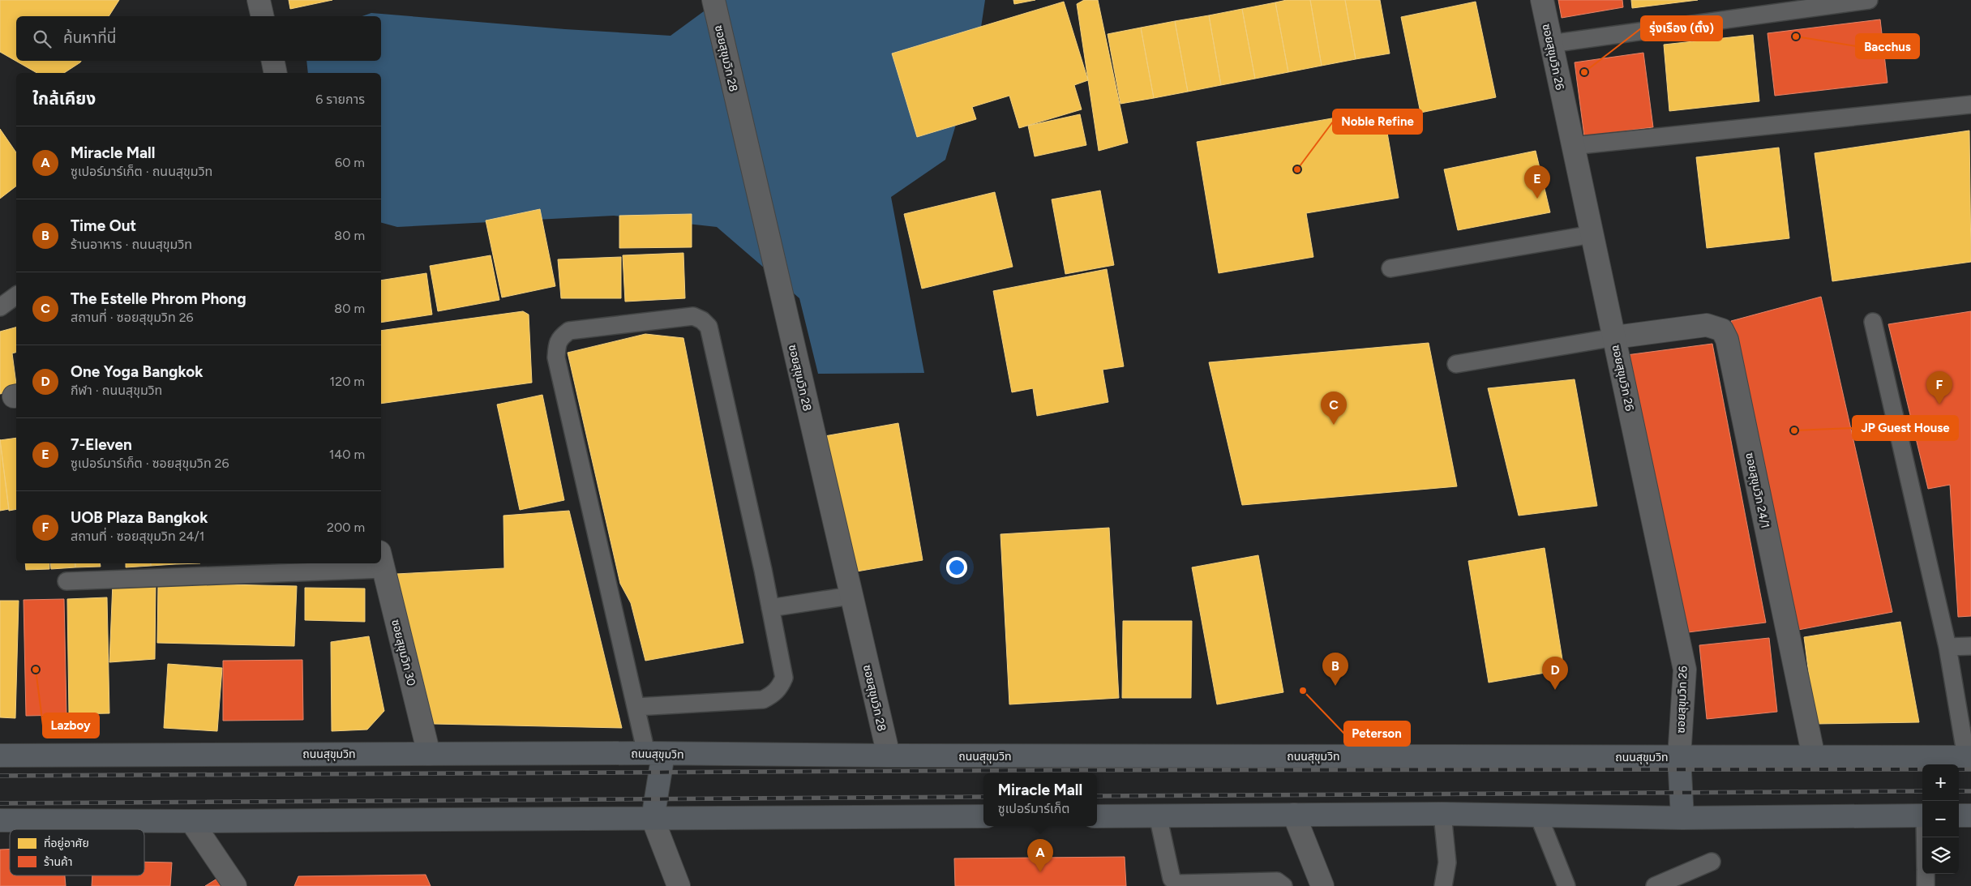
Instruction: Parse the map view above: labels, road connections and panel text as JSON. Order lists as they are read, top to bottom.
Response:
{
  "streets": {
    "main road": ["ถนนสุขุมวิท"],
    "street": [
      "ซอยสุขุมวิท 26",
      "ซอยสุขุมวิท 28",
      "ซอยสุขุมวิท 24/1",
      "ซอยสุขุมวิท 30"
    ]
  },
  "crossings": [
    ["ซอยสุขุมวิท 26", "ซอยสุขุมวิท 24/1"],
    ["ซอยสุขุมวิท 26", "ถนนสุขุมวิท"],
    ["ซอยสุขุมวิท 28", "ถนนสุขุมวิท"],
    ["ซอยสุขุมวิท 24/1", "ถนนสุขุมวิท"],
    ["ซอยสุขุมวิท 30", "ถนนสุขุมวิท"]
  ],
  "places": [
    "Bacchus",
    "รุ่งเรือง (ตั๋ง)",
    "Noble Refine",
    "JP Guest House",
    "Lazboy",
    "Peterson"
  ],
  "legend": ["ที่อยู่อาศัย", "ร้านค้า"],
  "page": {
    "search": "ค้นหาที่นี่",
    "heading": ["ใกล้เคียง", "6 รายการ"],
    "list": [
      {
        "mark": "A",
        "name": "Miracle Mall",
        "note": "ซูเปอร์มาร์เก็ต · ถนนสุขุมวิท",
        "value": "60 m"
      },
      {
        "mark": "B",
        "name": "Time Out",
        "note": "ร้านอาหาร · ถนนสุขุมวิท",
        "value": "80 m"
      },
      {
        "mark": "C",
        "name": "The Estelle Phrom Phong",
        "note": "สถานที่ · ซอยสุขุมวิท 26",
        "value": "80 m"
      },
      {
        "mark": "D",
        "name": "One Yoga Bangkok",
        "note": "กีฬา · ถนนสุขุมวิท",
        "value": "120 m"
      },
      {
        "mark": "E",
        "name": "7-Eleven",
        "note": "ซูเปอร์มาร์เก็ต · ซอยสุขุมวิท 26",
        "value": "140 m"
      },
      {
        "mark": "F",
        "name": "UOB Plaza Bangkok",
        "note": "สถานที่ · ซอยสุขุมวิท 24/1",
        "value": "200 m"
      }
    ],
    "pins": [
      "E",
      "F",
      "C",
      "B",
      "D",
      "A"
    ],
    "map_buttons": ["+", "−"],
    "popup": ["Miracle Mall", "ซูเปอร์มาร์เก็ต"]
  }
}
